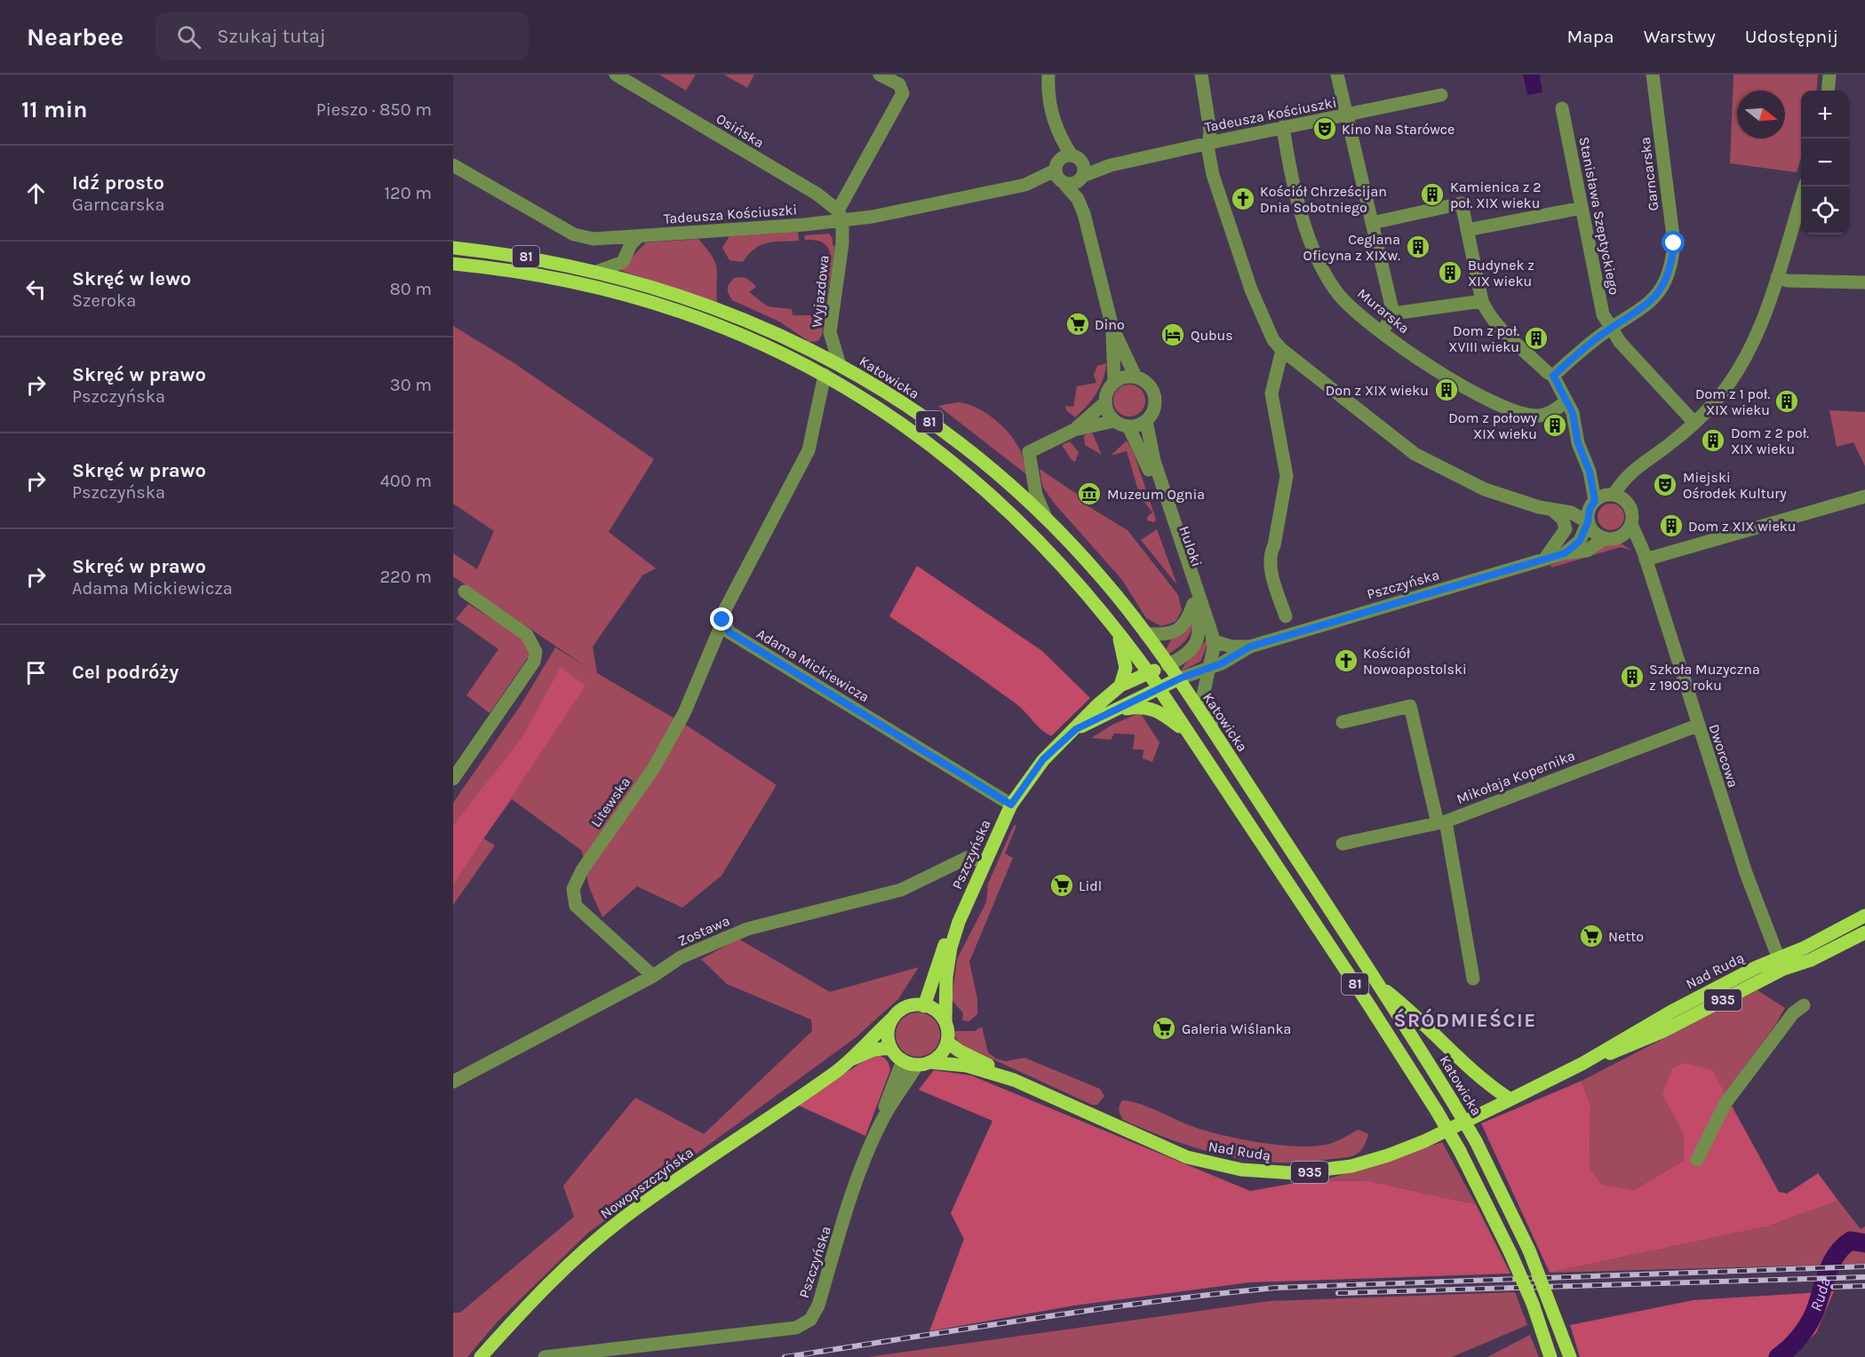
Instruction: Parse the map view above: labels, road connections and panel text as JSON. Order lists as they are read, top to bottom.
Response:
{
  "streets": {
    "main road": [
      "81",
      "Katowicka",
      "Pszczyńska",
      "Nad Rudą",
      "935",
      "Nowopszczyńska"
    ],
    "street": [
      "Tadeusza Kościuszki",
      "Osińska",
      "Garncarska",
      "Stanisława Szeptyckiego",
      "Wyjazdowa",
      "Murarska",
      "Huloki",
      "Adama Mickiewicza",
      "Dworcowa",
      "Mikołaja Kopernika",
      "Litewska",
      "Zostawa"
    ]
  },
  "crossings": [
    ["Tadeusza Kościuszki", "Osińska"],
    ["Tadeusza Kościuszki", "Wyjazdowa"],
    ["Tadeusza Kościuszki", "Murarska"],
    ["Osińska", "Wyjazdowa"],
    ["Garncarska", "Stanisława Szeptyckiego"],
    ["81", "Katowicka"],
    ["81", "Pszczyńska"],
    ["Wyjazdowa", "Katowicka"],
    ["Katowicka", "Huloki"],
    ["Katowicka", "Pszczyńska"],
    ["Huloki", "Pszczyńska"],
    ["Pszczyńska", "Adama Mickiewicza"],
    ["Pszczyńska", "Dworcowa"],
    ["Pszczyńska", "Zostawa"],
    ["Pszczyńska", "Nad Rudą"],
    ["Pszczyńska", "935"],
    ["Pszczyńska", "Nowopszczyńska"],
    ["Adama Mickiewicza", "Litewska"],
    ["Dworcowa", "Mikołaja Kopernika"],
    ["Dworcowa", "Nad Rudą"],
    ["Litewska", "Zostawa"],
    ["Nad Rudą", "935"],
    ["Nad Rudą", "Nowopszczyńska"],
    ["935", "Nowopszczyńska"]
  ],
  "districts": ["ŚRÓDMIEŚCIE"],
  "water": ["Ruda"],
  "places": {
    "theatre": ["Kino Na Starówce", "Miejski Ośrodek Kultury"],
    "building": [
      "Kamienica z 2 poł. XIX wieku",
      "Ceglana Oficyna z XIXw.",
      "Budynek z XIX wieku",
      "Dom z poł. XVIII wieku",
      "Don z XIX wieku",
      "Dom z 1 poł. XIX wieku",
      "Dom z połowy XIX wieku",
      "Dom z 2 poł. XIX wieku",
      "Dom z XIX wieku",
      "Szkoła Muzyczna z 1903 roku"
    ],
    "church": ["Kościół Chrześcijan Dnia Sobotniego", "Kościół Nowoapostolski"],
    "supermarket": [
      "Dino",
      "Lidl",
      "Netto",
      "Galeria Wiślanka"
    ],
    "hotel": ["Qubus"],
    "museum": ["Muzeum Ognia"]
  },
  "north": "right",
  "page": {
    "header": "Nearbee",
    "search": "Szukaj tutaj",
    "nav": ["Mapa", "Warstwy", "Udostępnij"],
    "heading": ["11 min", "Pieszo · 850 m"],
    "map_buttons": ["+", "−"],
    "list": [
      ["Idź prosto", "Garncarska", "120 m"],
      ["Skręć w lewo", "Szeroka", "80 m"],
      ["Skręć w prawo", "Pszczyńska", "30 m"],
      ["Skręć w prawo", "Pszczyńska", "400 m"],
      ["Skręć w prawo", "Adama Mickiewicza", "220 m"],
      "Cel podróży"
    ]
  }
}
